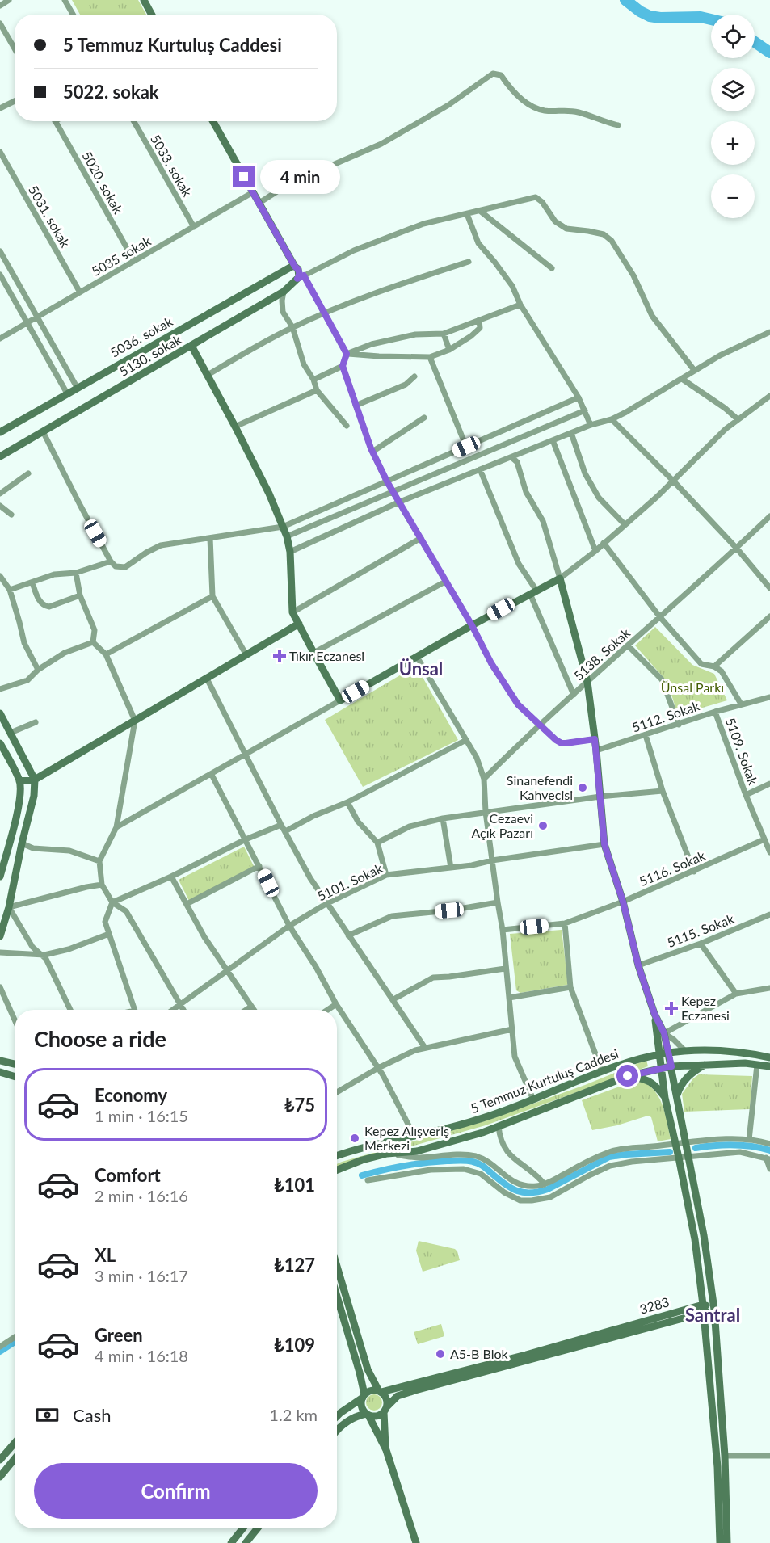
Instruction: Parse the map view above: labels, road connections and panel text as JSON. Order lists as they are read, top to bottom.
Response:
{
  "streets": {
    "street": [
      "5033. sokak",
      "5020. sokak",
      "5031. sokak",
      "5035 sokak",
      "5036. sokak",
      "5130. sokak",
      "5138. Sokak",
      "5112. Sokak",
      "5109. Sokak",
      "5116. Sokak",
      "5101. Sokak",
      "5115. Sokak",
      "5 Temmuz Kurtuluş Caddesi",
      "3283"
    ]
  },
  "crossings": [
    ["5033. sokak", "5035 sokak"],
    ["5020. sokak", "5035 sokak"],
    ["5031. sokak", "5035 sokak"],
    ["5112. Sokak", "5109. Sokak"],
    ["5109. Sokak", "5116. Sokak"]
  ],
  "districts": ["Ünsal", "Santral"],
  "parks": ["Ünsal Parkı"],
  "places": {
    "health": ["Tıkır Eczanesi", "Kepez Eczanesi"],
    "other": [
      "Sinanefendi Kahvecisi",
      "Cezaevi Açık Pazarı",
      "Kepez Alışveriş Merkezi",
      "A5-B Blok"
    ]
  },
  "page": {
    "map_buttons": ["+", "−"],
    "banner": ["5 Temmuz Kurtuluş Caddesi", "5022. sokak"],
    "bubble": "4 min",
    "heading": "Choose a ride",
    "list": [
      {
        "name": "Economy",
        "note": "1 min · 16:15",
        "value": "₺75"
      },
      {
        "name": "Comfort",
        "note": "2 min · 16:16",
        "value": "₺101"
      },
      {
        "name": "XL",
        "note": "3 min · 16:17",
        "value": "₺127"
      },
      {
        "name": "Green",
        "note": "4 min · 16:18",
        "value": "₺109"
      }
    ],
    "pay": ["Cash", "1.2 km"],
    "buttons": "Confirm"
  }
}
